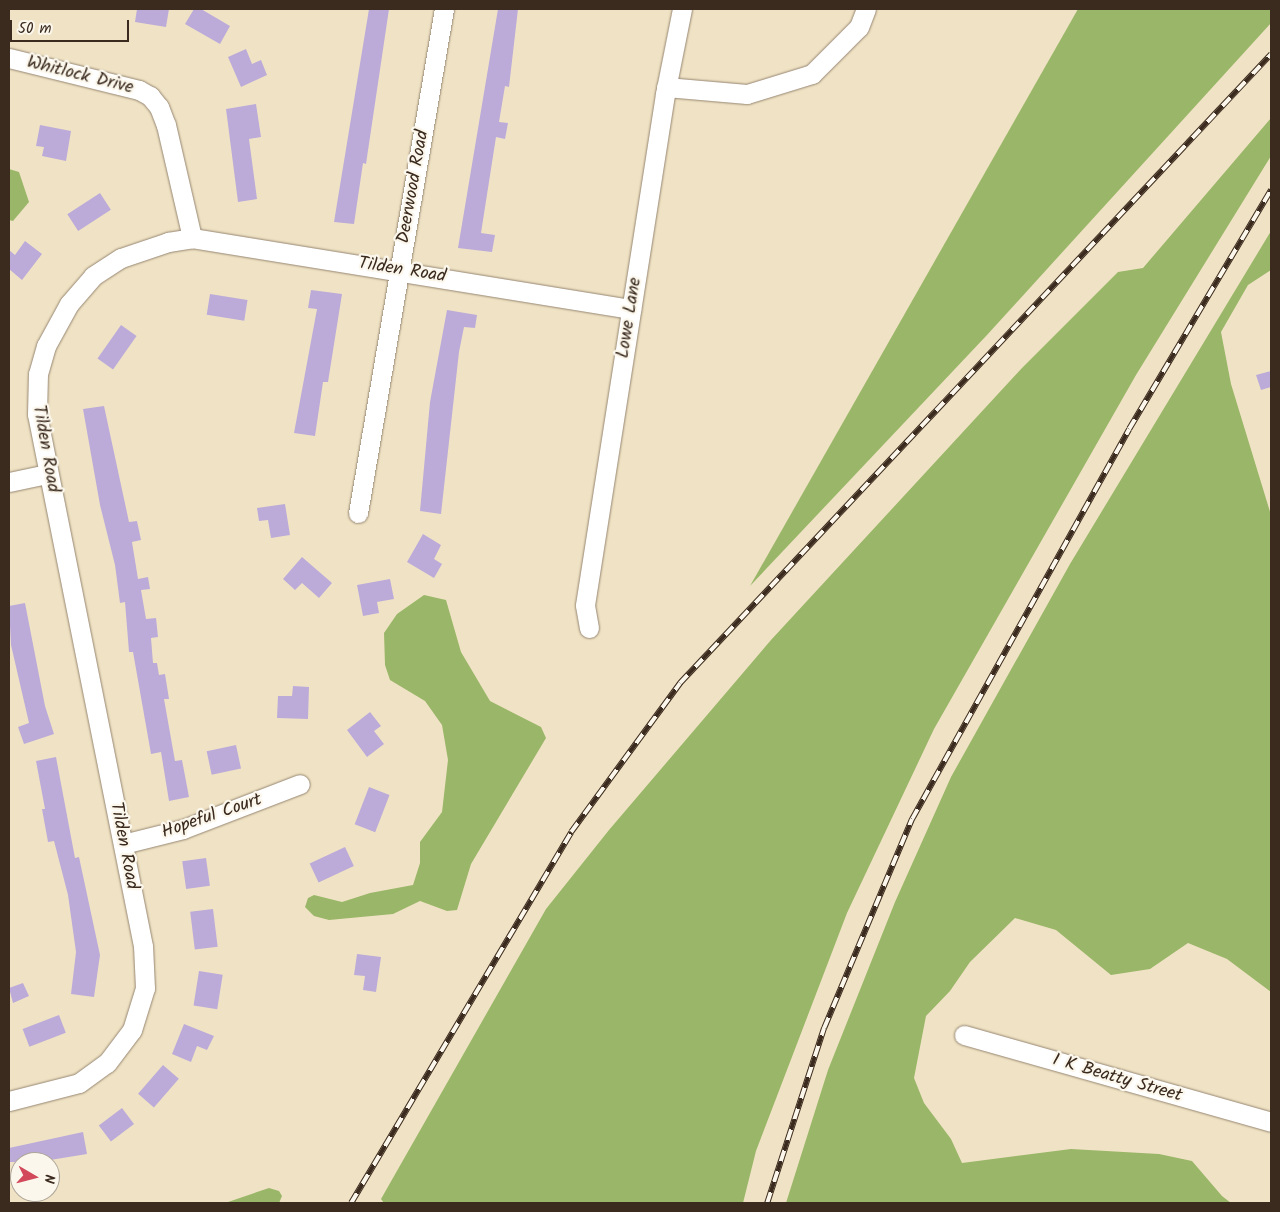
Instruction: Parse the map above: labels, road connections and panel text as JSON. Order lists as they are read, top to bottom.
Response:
{
  "streets": {
    "street": [
      "Whitlock Drive",
      "Deerwood Road",
      "Tilden Road",
      "Lowe Lane",
      "Hopeful Court",
      "I K Beatty Street"
    ]
  },
  "crossings": [
    ["Whitlock Drive", "Tilden Road"],
    ["Deerwood Road", "Tilden Road"],
    ["Tilden Road", "Lowe Lane"],
    ["Tilden Road", "Hopeful Court"]
  ],
  "scale_bar": "50 m",
  "north": "right"
}
